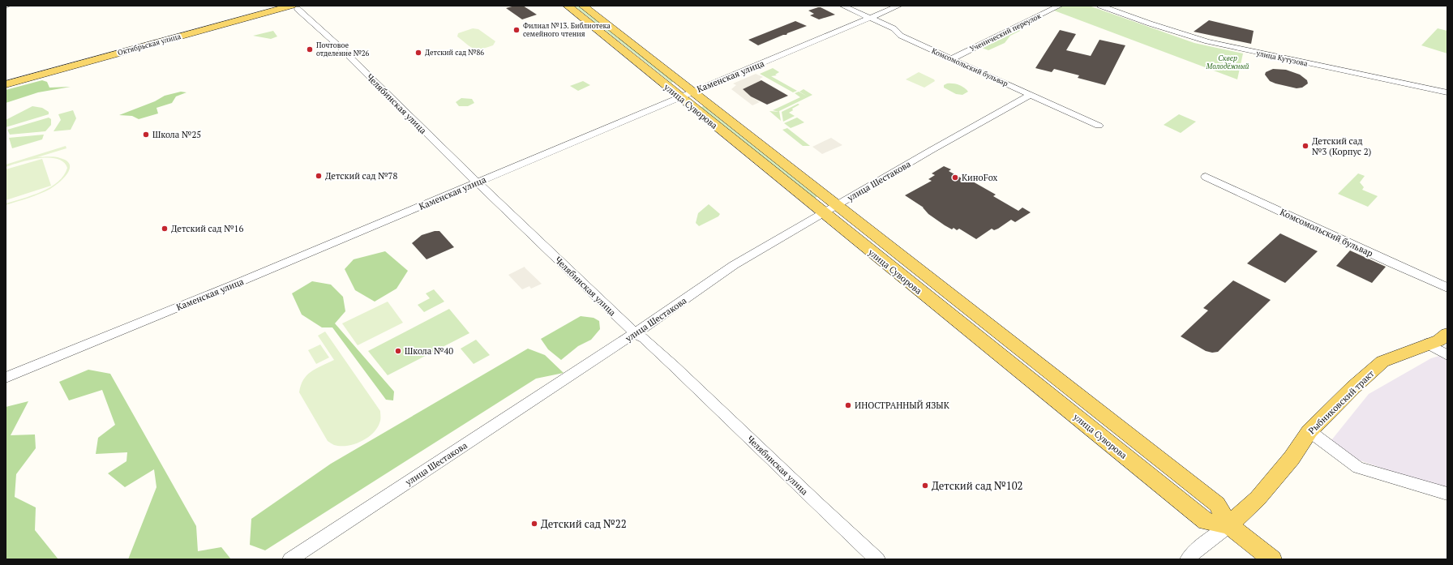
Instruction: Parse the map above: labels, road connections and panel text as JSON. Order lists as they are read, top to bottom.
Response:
{
  "streets": {
    "main road": ["Октябрьская улица", "улица Суворова", "Рыбниковский тракт"],
    "street": [
      "Ученический переулок",
      "улица Кутузова",
      "Комсомольский бульвар",
      "Каменская улица",
      "Челябинская улица",
      "улица Шестакова"
    ]
  },
  "crossings": [
    ["Ученический переулок", "Комсомольский бульвар"],
    ["Октябрьская улица", "Челябинская улица"],
    ["Комсомольский бульвар", "Каменская улица"],
    ["Комсомольский бульвар", "улица Шестакова"],
    ["Каменская улица", "Челябинская улица"],
    ["Каменская улица", "улица Суворова"],
    ["Челябинская улица", "улица Шестакова"],
    ["улица Суворова", "улица Шестакова"],
    ["улица Суворова", "Рыбниковский тракт"]
  ],
  "parks": ["Сквер Молодёжный"],
  "places": [
    "Филиал №13. Библиотека семейного чтения",
    "Почтовое отделение №26",
    "Детский сад №86",
    "Школа №25",
    "Детский сад №3 (Корпус 2)",
    "Детский сад №78",
    "КиноFox",
    "Детский сад №16",
    "Школа №40",
    "ИНОСТРАННЫЙ ЯЗЫК",
    "Детский сад №102",
    "Детский сад №22"
  ]
}
